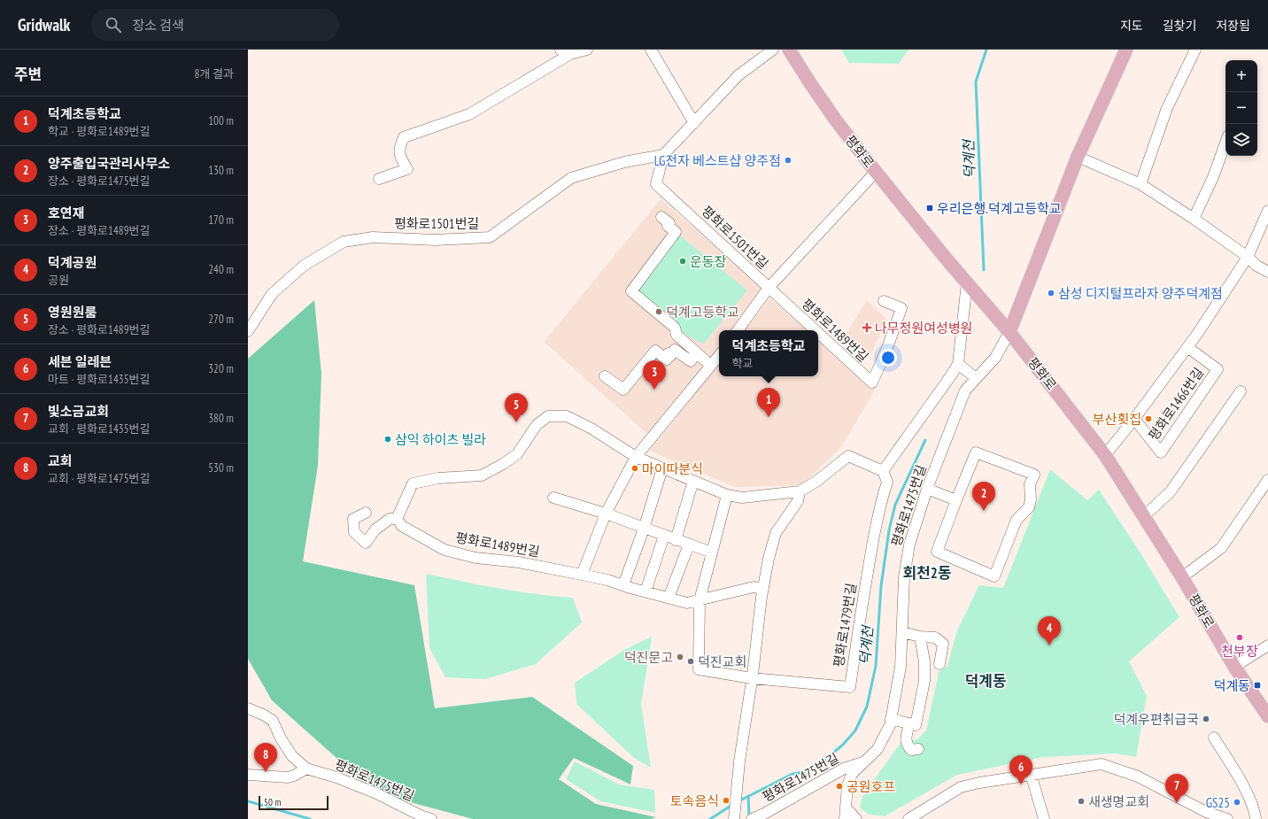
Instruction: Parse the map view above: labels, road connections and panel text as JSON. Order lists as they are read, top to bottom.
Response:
{
  "streets": {
    "main road": ["평화로"],
    "street": [
      "평화로1501번길",
      "평화로1489번길",
      "평화로1466번길",
      "평화로1475번길",
      "평화로1479번길"
    ]
  },
  "crossings": [
    ["평화로", "평화로1466번길"],
    ["평화로", "평화로1475번길"],
    ["평화로1501번길", "평화로1489번길"]
  ],
  "districts": ["회천2동", "덕계동"],
  "water": ["덕계천"],
  "places": {
    "other": [
      "LG전자 베스트샵 양주점",
      "운동장",
      "삼성 디지털프라자 양주덕계점",
      "덕계고등학교",
      "부산횟집",
      "삼익 하이츠 빌라",
      "마이따분식",
      "천부장",
      "덕진문고",
      "덕진교회",
      "덕계우편취급국",
      "공원호프",
      "토속음식",
      "새생명교회",
      "GS25"
    ],
    "transit": ["우리은행.덕계고등학교", "덕계동"],
    "health": ["나무정원여성병원"]
  },
  "scale_bar": "50 m",
  "page": {
    "header": "Gridwalk",
    "search": "장소 검색",
    "nav": ["지도", "길찾기", "저장됨"],
    "heading": ["주변", "8개 결과"],
    "map_buttons": ["+", "−"],
    "list": [
      {
        "mark": "1",
        "name": "덕계초등학교",
        "note": "학교 · 평화로1489번길",
        "value": "100 m"
      },
      {
        "mark": "2",
        "name": "양주출입국관리사무소",
        "note": "장소 · 평화로1475번길",
        "value": "130 m"
      },
      {
        "mark": "3",
        "name": "호연재",
        "note": "장소 · 평화로1489번길",
        "value": "170 m"
      },
      {
        "mark": "4",
        "name": "덕계공원",
        "note": "공원",
        "value": "240 m"
      },
      {
        "mark": "5",
        "name": "영원원룸",
        "note": "장소 · 평화로1489번길",
        "value": "270 m"
      },
      {
        "mark": "6",
        "name": "세븐 일레븐",
        "note": "마트 · 평화로1435번길",
        "value": "320 m"
      },
      {
        "mark": "7",
        "name": "빛소금교회",
        "note": "교회 · 평화로1435번길",
        "value": "380 m"
      },
      {
        "mark": "8",
        "name": "교회",
        "note": "교회 · 평화로1475번길",
        "value": "530 m"
      }
    ],
    "popup": ["덕계초등학교", "학교"],
    "pins": [
      "3",
      "1",
      "5",
      "2",
      "4",
      "8",
      "6",
      "7"
    ],
    "scale": "50 m"
  }
}
